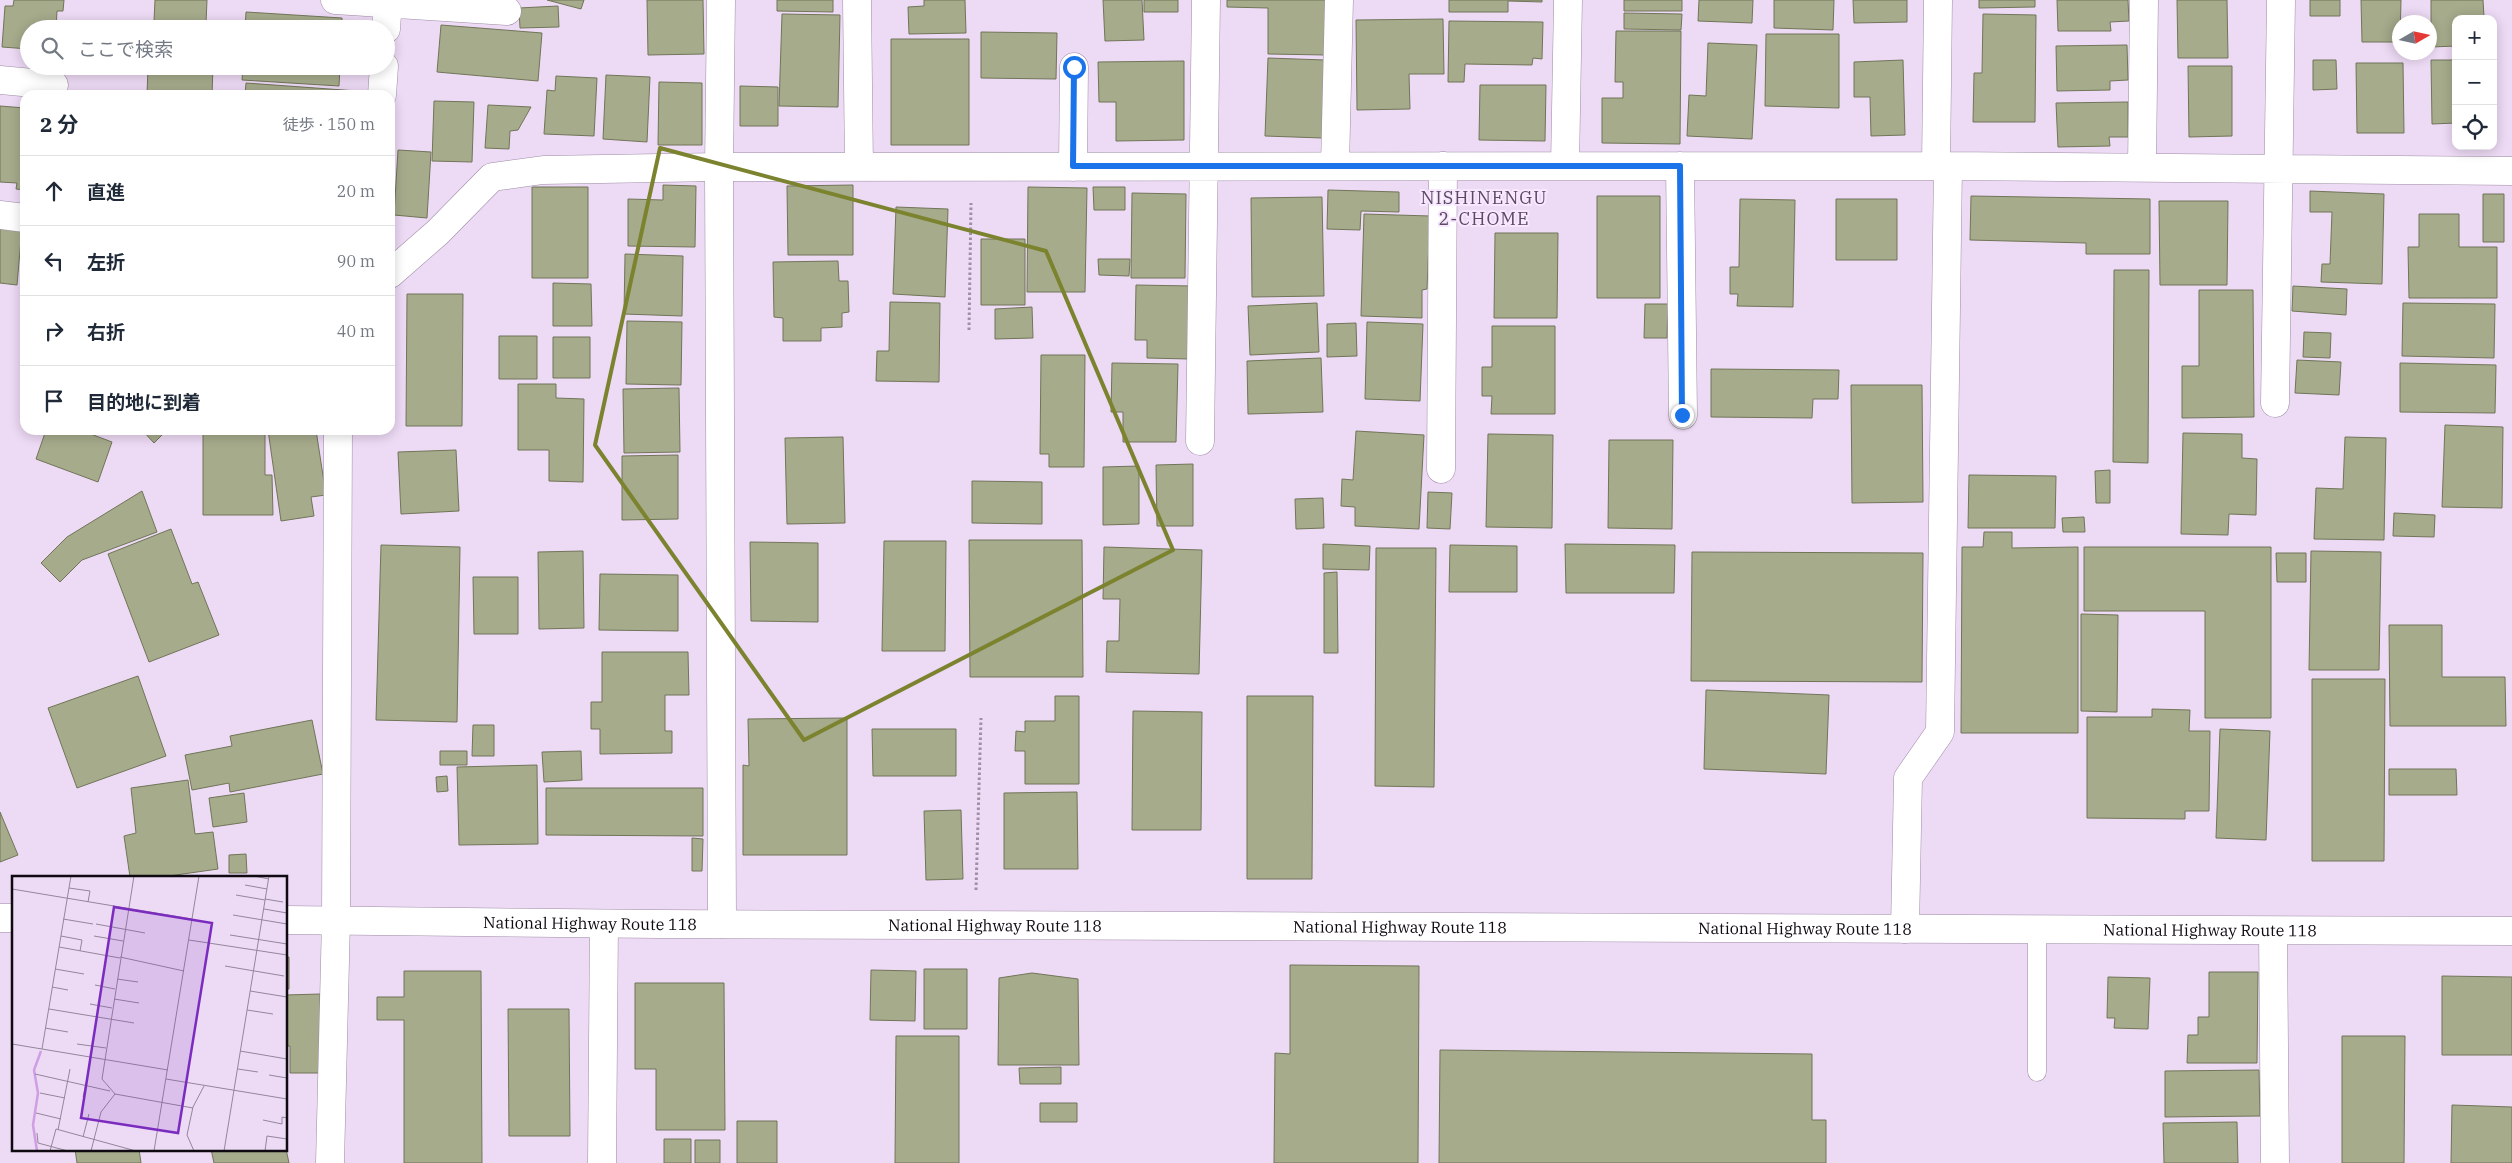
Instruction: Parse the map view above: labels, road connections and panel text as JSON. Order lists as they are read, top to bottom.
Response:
{
  "streets": {
    "main road": ["National Highway Route 118"]
  },
  "districts": ["NISHINENGU 2-CHOME"],
  "north": "right",
  "page": {
    "map_buttons": ["+", "−"],
    "search": "ここで検索",
    "heading": ["2 分", "徒歩 · 150 m"],
    "list": [
      ["直進", "20 m"],
      ["左折", "90 m"],
      ["右折", "40 m"],
      "目的地に到着"
    ]
  }
}
